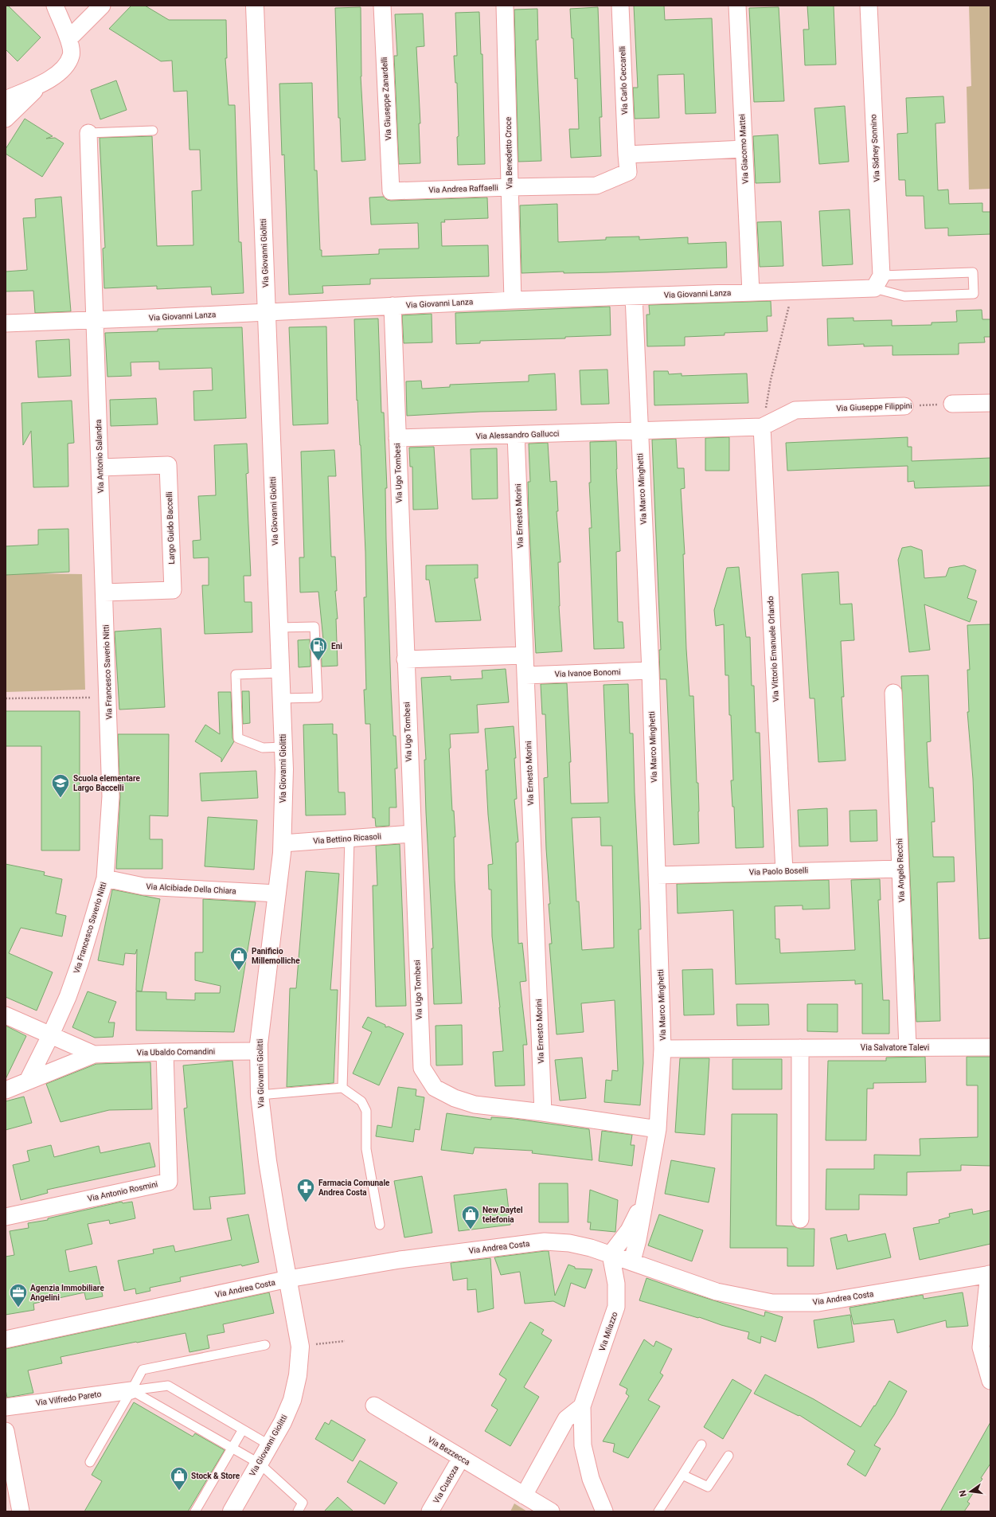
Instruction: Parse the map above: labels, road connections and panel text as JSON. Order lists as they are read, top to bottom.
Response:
{
  "streets": {
    "street": [
      "Via Carlo Ceccarelli",
      "Via Giuseppe Zanardelli",
      "Via Sidney Sonnino",
      "Via Giacomo Mattei",
      "Via Benedetto Croce",
      "Via Andrea Raffaelli",
      "Via Giovanni Giolitti",
      "Via Giovanni Lanza",
      "Via Giuseppe Filippini",
      "Via Alessandro Gallucci",
      "Via Antonio Salandra",
      "Via Ugo Tombesi",
      "Via Marco Minghetti",
      "Via Ernesto Morini",
      "Largo Guido Baccelli",
      "Via Vittorio Emanuele Orlando",
      "Via Francesco Saverio Nitti",
      "Via Ivanoe Bonomi",
      "Via Bettino Ricasoli",
      "Via Angelo Recchi",
      "Via Paolo Boselli",
      "Via Alcibiade Della Chiara",
      "Via Salvatore Talevi",
      "Via Ubaldo Comandini",
      "Via Antonio Rosmini",
      "Via Andrea Costa",
      "Via Milazzo",
      "Via Vilfredo Pareto",
      "Via Bezzecca",
      "Via Custoza"
    ]
  },
  "crossings": [
    ["Via Carlo Ceccarelli", "Via Andrea Raffaelli"],
    ["Via Giuseppe Zanardelli", "Via Andrea Raffaelli"],
    ["Via Sidney Sonnino", "Via Giovanni Lanza"],
    ["Via Giacomo Mattei", "Via Giovanni Lanza"],
    ["Via Benedetto Croce", "Via Andrea Raffaelli"],
    ["Via Benedetto Croce", "Via Giovanni Lanza"],
    ["Via Giovanni Giolitti", "Via Giovanni Lanza"],
    ["Via Giovanni Giolitti", "Via Bettino Ricasoli"],
    ["Via Giovanni Giolitti", "Via Alcibiade Della Chiara"],
    ["Via Giovanni Giolitti", "Via Ubaldo Comandini"],
    ["Via Giovanni Giolitti", "Via Andrea Costa"],
    ["Via Giovanni Lanza", "Via Antonio Salandra"],
    ["Via Giovanni Lanza", "Via Ugo Tombesi"],
    ["Via Giovanni Lanza", "Via Marco Minghetti"],
    ["Via Giuseppe Filippini", "Via Alessandro Gallucci"],
    ["Via Giuseppe Filippini", "Via Vittorio Emanuele Orlando"],
    ["Via Alessandro Gallucci", "Via Ugo Tombesi"],
    ["Via Alessandro Gallucci", "Via Marco Minghetti"],
    ["Via Alessandro Gallucci", "Via Ernesto Morini"],
    ["Via Alessandro Gallucci", "Via Vittorio Emanuele Orlando"],
    ["Via Antonio Salandra", "Largo Guido Baccelli"],
    ["Via Antonio Salandra", "Via Francesco Saverio Nitti"],
    ["Via Ugo Tombesi", "Via Marco Minghetti"],
    ["Via Ugo Tombesi", "Via Ernesto Morini"],
    ["Via Ugo Tombesi", "Via Bettino Ricasoli"],
    ["Via Marco Minghetti", "Via Ivanoe Bonomi"],
    ["Via Marco Minghetti", "Via Paolo Boselli"],
    ["Via Marco Minghetti", "Via Salvatore Talevi"],
    ["Via Marco Minghetti", "Via Andrea Costa"],
    ["Via Marco Minghetti", "Via Milazzo"],
    ["Via Ernesto Morini", "Via Ivanoe Bonomi"],
    ["Largo Guido Baccelli", "Via Francesco Saverio Nitti"],
    ["Via Vittorio Emanuele Orlando", "Via Paolo Boselli"],
    ["Via Francesco Saverio Nitti", "Via Alcibiade Della Chiara"],
    ["Via Francesco Saverio Nitti", "Via Ubaldo Comandini"],
    ["Via Angelo Recchi", "Via Paolo Boselli"],
    ["Via Angelo Recchi", "Via Salvatore Talevi"],
    ["Via Ubaldo Comandini", "Via Antonio Rosmini"],
    ["Via Andrea Costa", "Via Milazzo"],
    ["Via Bezzecca", "Via Custoza"]
  ],
  "places": {
    "fuel station": ["Eni"],
    "school or university": ["Scuola elementare Largo Baccelli"],
    "shop": ["Panificio Millemolliche", "New Daytel telefonia", "Stock & Store"],
    "pharmacy": ["Farmacia Comunale Andrea Costa"],
    "office": ["Agenzia Immobiliare Angelini"]
  },
  "north": "left"
}
